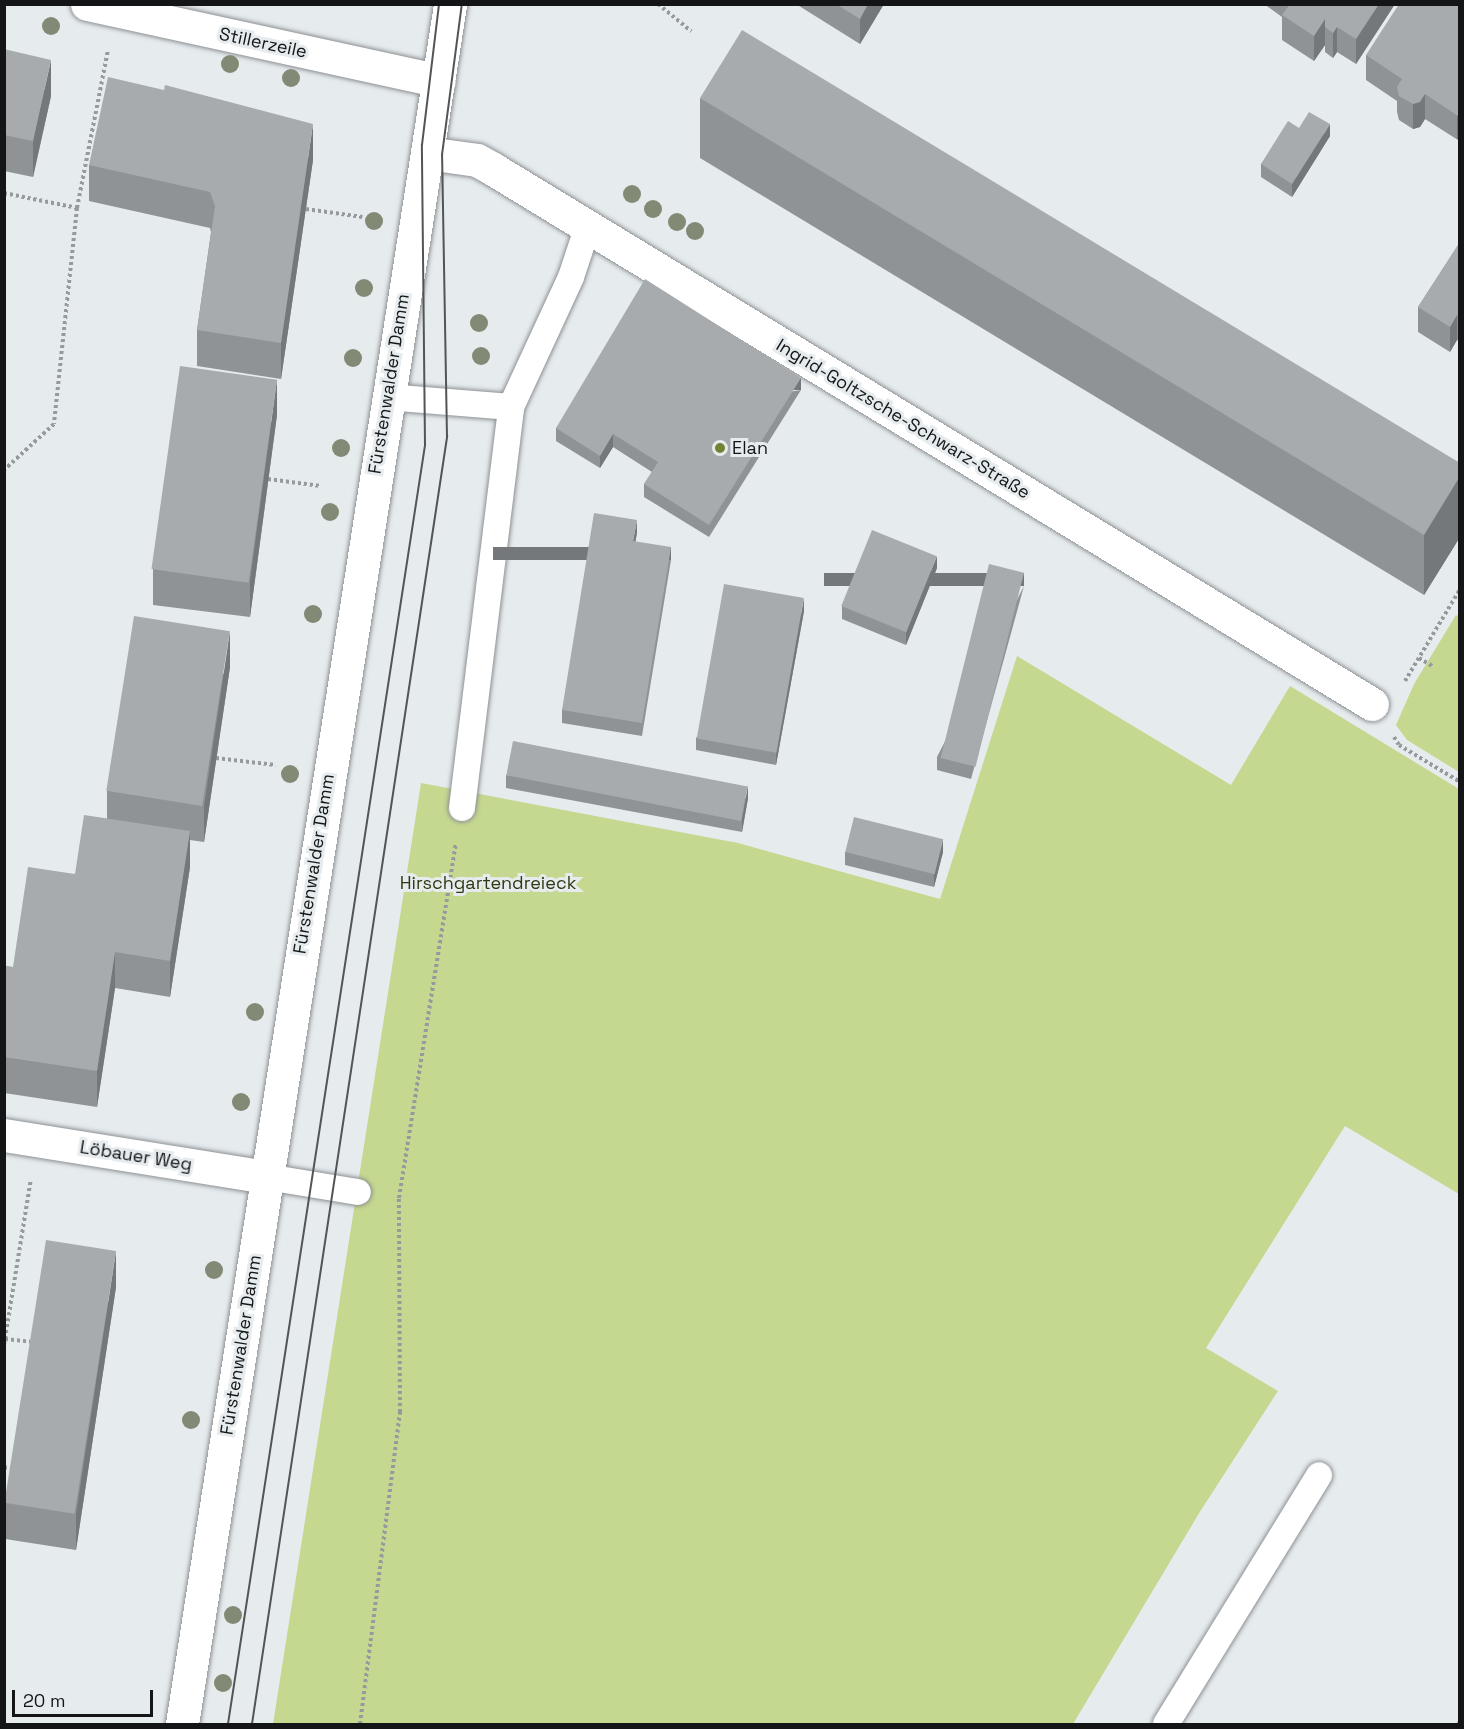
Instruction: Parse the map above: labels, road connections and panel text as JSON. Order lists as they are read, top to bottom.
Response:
{
  "streets": {
    "main road": [
      "Stillerzeile",
      "Fürstenwalder Damm",
      "Ingrid-Goltzsche-Schwarz-Straße",
      "Löbauer Weg"
    ]
  },
  "crossings": [
    ["Stillerzeile", "Fürstenwalder Damm"],
    ["Fürstenwalder Damm", "Ingrid-Goltzsche-Schwarz-Straße"],
    ["Fürstenwalder Damm", "Löbauer Weg"]
  ],
  "parks": ["Hirschgartendreieck"],
  "places": ["Elan"],
  "scale_bar": "20 m"
}
